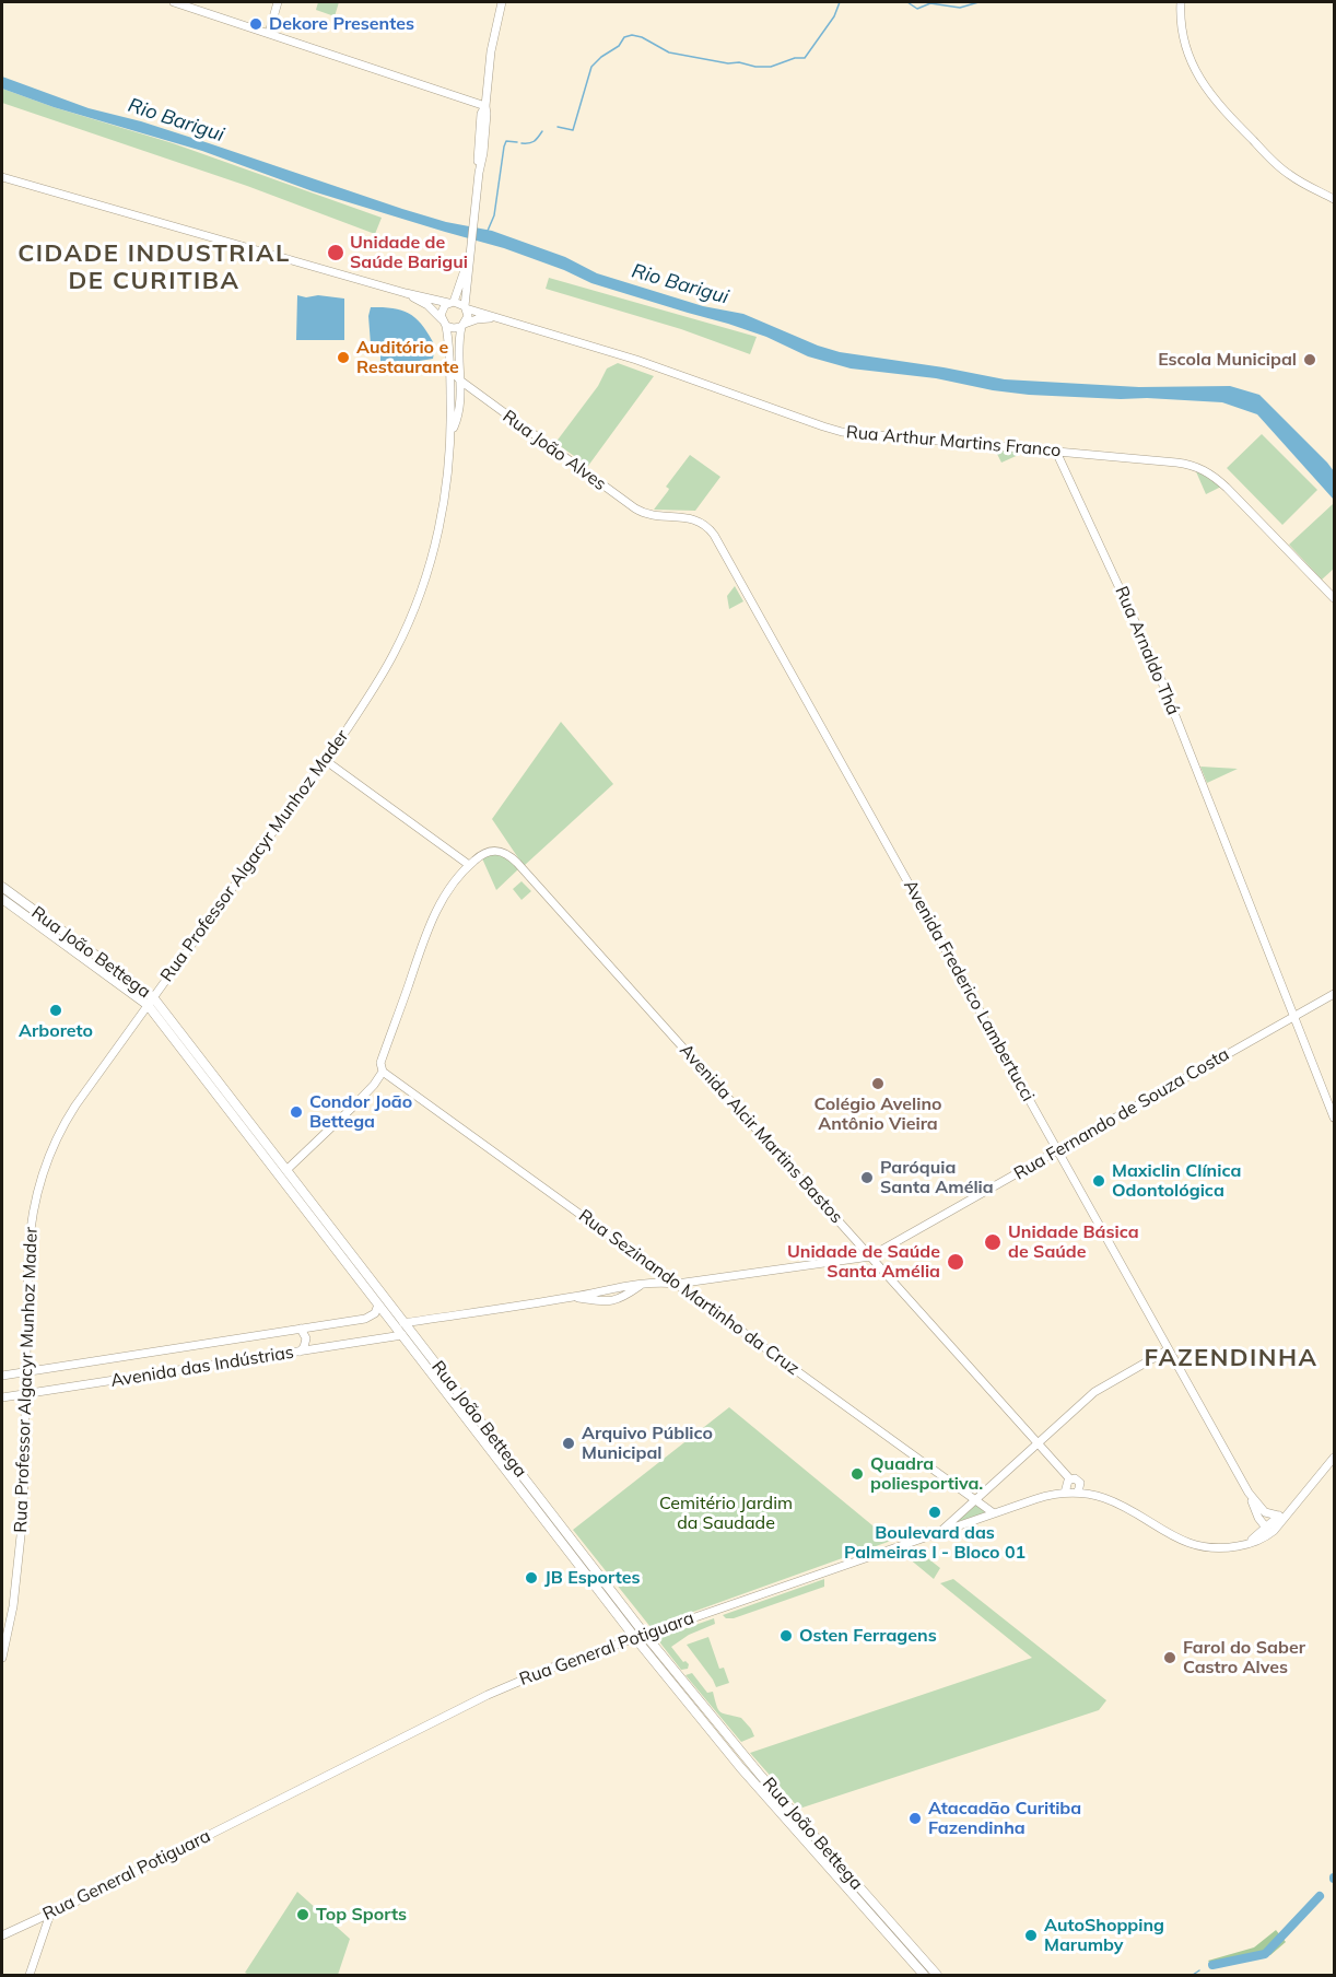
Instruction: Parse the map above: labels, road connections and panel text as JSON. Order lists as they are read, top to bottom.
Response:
{
  "streets": {
    "main road": ["Rua João Bettega"],
    "street": [
      "Rua Arthur Martins Franco",
      "Rua João Alves",
      "Rua Arnaldo Thá",
      "Rua Professor Algacyr Munhoz Mader",
      "Avenida Frederico Lambertucci",
      "Rua Fernando de Souza Costa",
      "Avenida Alcir Martins Bastos",
      "Rua Sezinando Martinho da Cruz",
      "Avenida das Indústrias",
      "Rua General Potiguara"
    ]
  },
  "crossings": [
    ["Rua Arthur Martins Franco", "Rua Arnaldo Thá"],
    ["Rua Arthur Martins Franco", "Rua Professor Algacyr Munhoz Mader"],
    ["Rua João Alves", "Rua Professor Algacyr Munhoz Mader"],
    ["Rua João Alves", "Avenida Frederico Lambertucci"],
    ["Rua Arnaldo Thá", "Rua Fernando de Souza Costa"],
    ["Rua Professor Algacyr Munhoz Mader", "Rua João Bettega"],
    ["Rua Professor Algacyr Munhoz Mader", "Avenida das Indústrias"],
    ["Rua João Bettega", "Rua Fernando de Souza Costa"],
    ["Rua João Bettega", "Avenida das Indústrias"],
    ["Rua João Bettega", "Rua General Potiguara"],
    ["Avenida Frederico Lambertucci", "Rua Fernando de Souza Costa"],
    ["Avenida Frederico Lambertucci", "Rua General Potiguara"],
    ["Rua Fernando de Souza Costa", "Avenida Alcir Martins Bastos"],
    ["Rua Fernando de Souza Costa", "Rua Sezinando Martinho da Cruz"],
    ["Avenida Alcir Martins Bastos", "Rua General Potiguara"],
    ["Rua Sezinando Martinho da Cruz", "Rua General Potiguara"]
  ],
  "districts": ["CIDADE INDUSTRIAL DE CURITIBA", "FAZENDINHA"],
  "water": ["Rio Barigui"],
  "parks": ["Cemitério Jardim da Saudade"],
  "places": [
    "Dekore Presentes",
    "Unidade de Saúde Barigui",
    "Auditório e Restaurante",
    "Escola Municipal",
    "Arboreto",
    "Colégio Avelino Antônio Vieira",
    "Condor João Bettega",
    "Paróquia Santa Amélia",
    "Maxiclin Clínica Odontológica",
    "Unidade Básica de Saúde",
    "Unidade de Saúde Santa Amélia",
    "Arquivo Público Municipal",
    "Quadra poliesportiva.",
    "Boulevard das Palmeiras I - Bloco 01",
    "JB Esportes",
    "Osten Ferragens",
    "Farol do Saber Castro Alves",
    "Atacadão Curitiba Fazendinha",
    "Top Sports",
    "AutoShopping Marumby"
  ]
}
